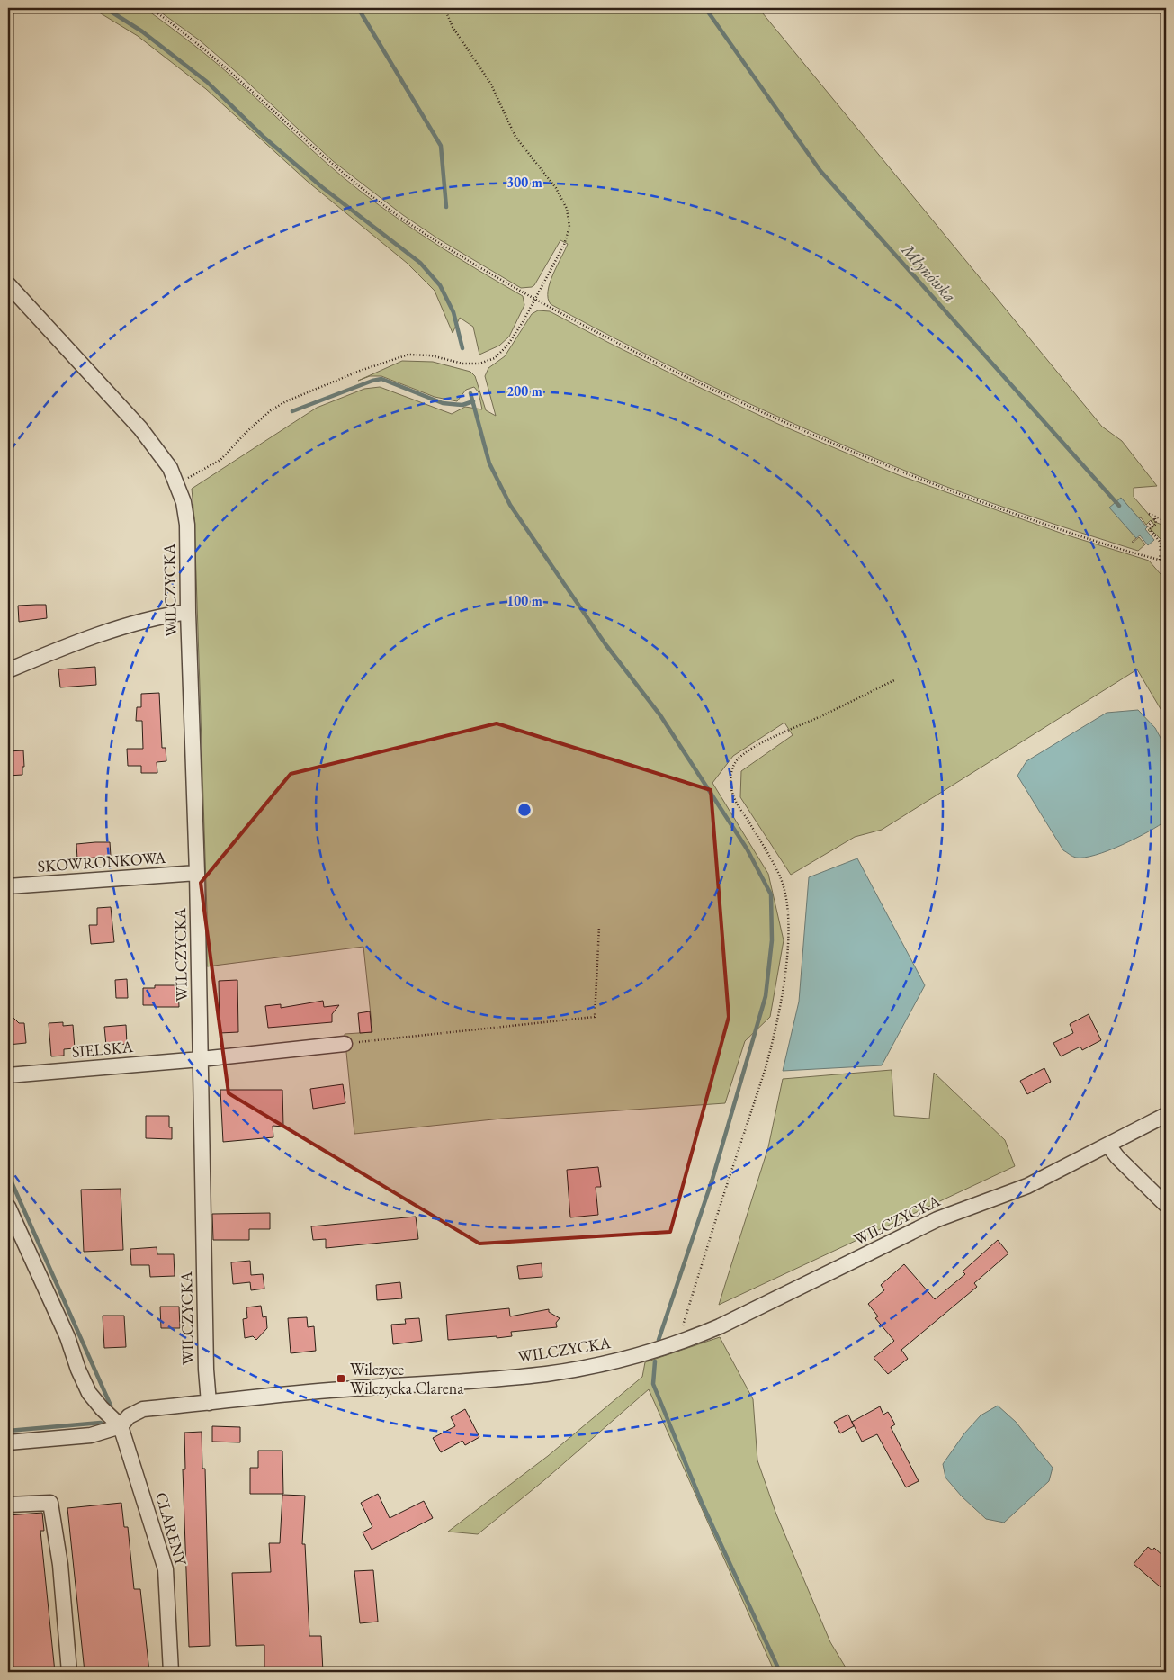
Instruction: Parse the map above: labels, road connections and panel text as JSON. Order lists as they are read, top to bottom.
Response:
{
  "streets": {
    "street": [
      "WILCZYCKA",
      "SKOWRONKOWA",
      "SIELSKA",
      "CLARENY"
    ]
  },
  "crossings": [
    ["WILCZYCKA", "SKOWRONKOWA"],
    ["WILCZYCKA", "SIELSKA"]
  ],
  "water": ["Młynówka"],
  "places": {
    "transit": ["Wilczyce Wilczycka Clarena"]
  },
  "rings": ["300 m", "200 m", "100 m"]
}
